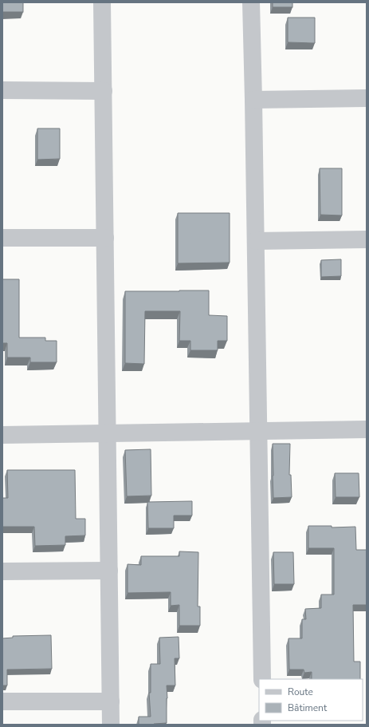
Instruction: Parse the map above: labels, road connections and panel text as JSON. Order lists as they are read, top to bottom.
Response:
{
  "legend": ["Route", "Bâtiment"]
}
